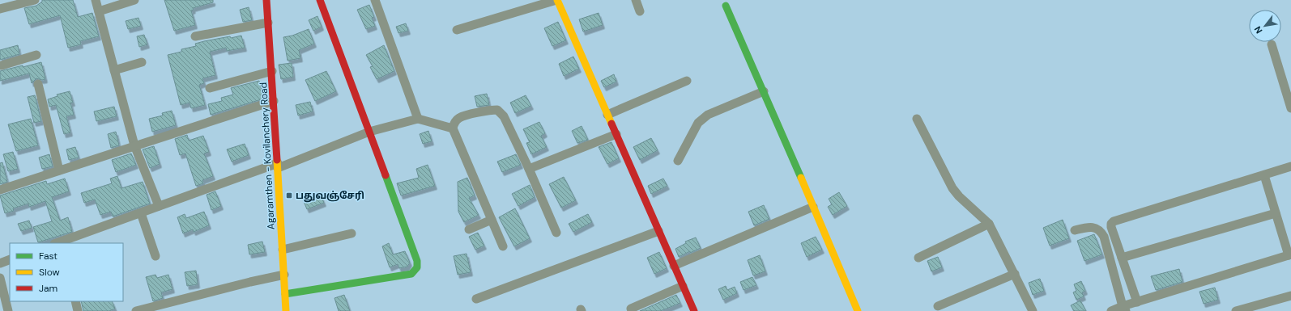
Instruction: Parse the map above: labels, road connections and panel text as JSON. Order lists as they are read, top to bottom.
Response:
{
  "streets": {
    "street": ["Agaramthen - Kovilanchery Road"]
  },
  "places": {
    "transit": ["பதுவஞ்சேரி"]
  },
  "legend": ["Fast", "Slow", "Jam"],
  "north": "bottom left"
}
